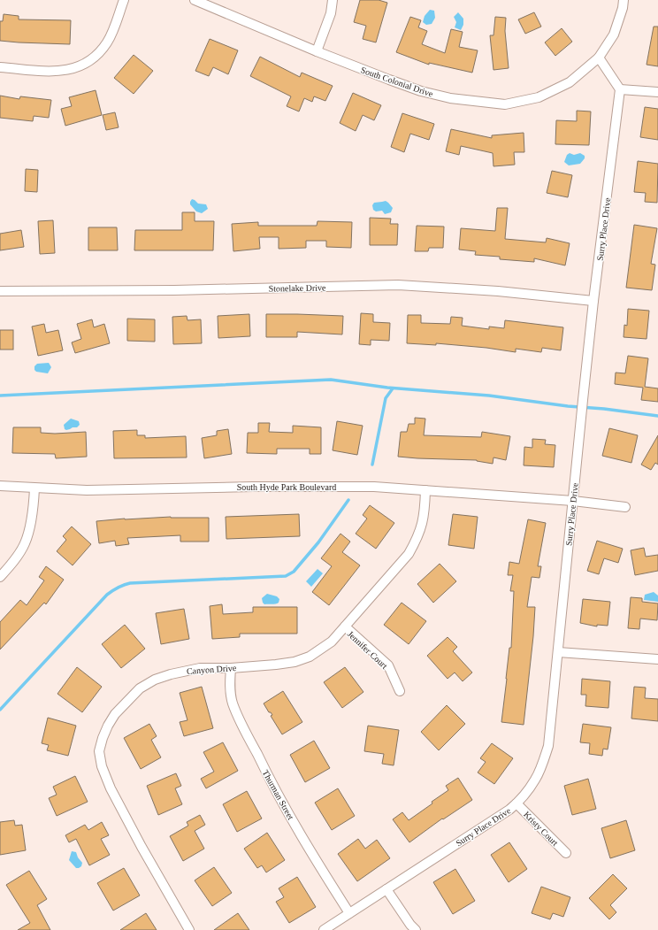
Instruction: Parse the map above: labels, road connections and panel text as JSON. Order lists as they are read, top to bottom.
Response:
{
  "streets": {
    "street": [
      "South Colonial Drive",
      "Surry Place Drive",
      "Stonelake Drive",
      "South Hyde Park Boulevard",
      "Jennifer Court",
      "Canyon Drive",
      "Thurman Street",
      "Kristy Court"
    ]
  },
  "crossings": [
    ["Surry Place Drive", "Stonelake Drive"],
    ["Surry Place Drive", "South Hyde Park Boulevard"],
    ["Surry Place Drive", "Thurman Street"],
    ["Surry Place Drive", "Kristy Court"],
    ["South Hyde Park Boulevard", "Canyon Drive"],
    ["Jennifer Court", "Canyon Drive"],
    ["Canyon Drive", "Thurman Street"]
  ]
}
